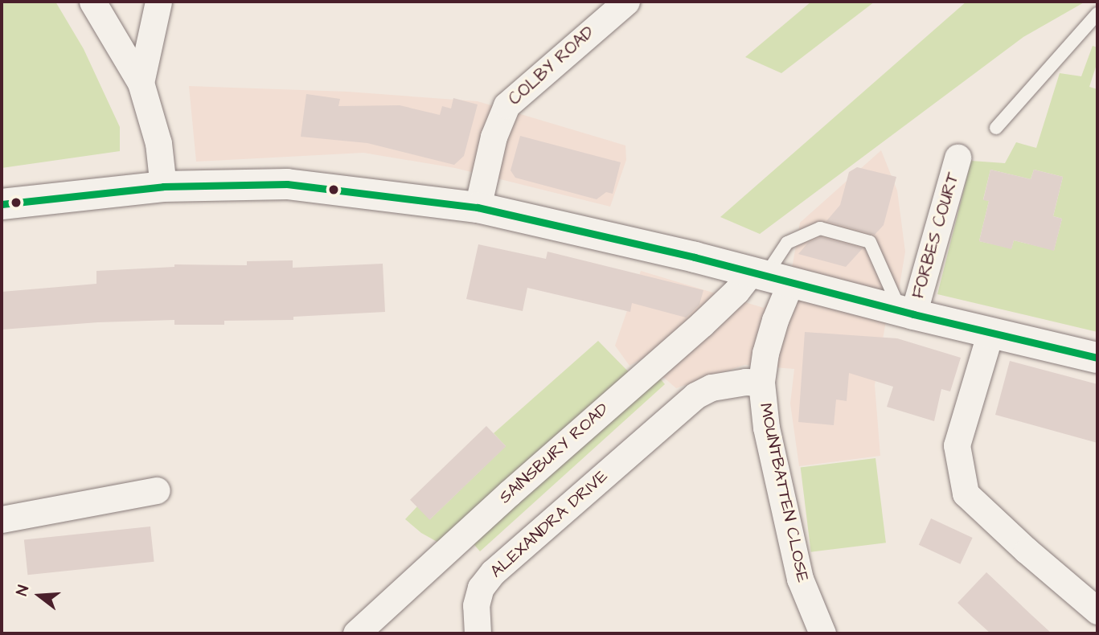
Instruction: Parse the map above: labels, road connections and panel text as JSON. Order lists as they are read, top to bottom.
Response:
{
  "streets": {
    "street": [
      "COLBY ROAD",
      "FORBES COURT",
      "SAINSBURY ROAD",
      "MOUNTBATTEN CLOSE",
      "ALEXANDRA DRIVE"
    ]
  },
  "crossings": [
    ["SAINSBURY ROAD", "MOUNTBATTEN CLOSE"],
    ["MOUNTBATTEN CLOSE", "ALEXANDRA DRIVE"]
  ],
  "north": "left"
}
